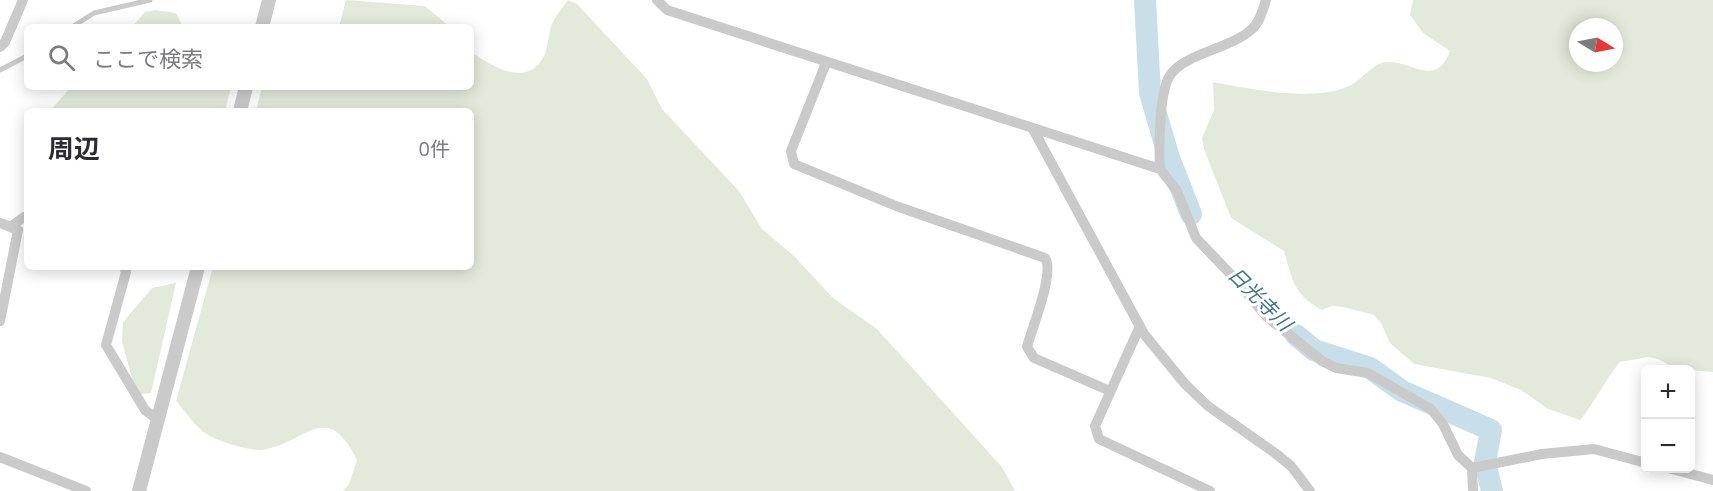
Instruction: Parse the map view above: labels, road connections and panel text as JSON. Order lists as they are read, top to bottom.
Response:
{
  "water": ["日光寺川"],
  "north": "right",
  "page": {
    "search": "ここで検索",
    "heading": ["周辺", "0件"],
    "map_buttons": ["+", "−"]
  }
}
